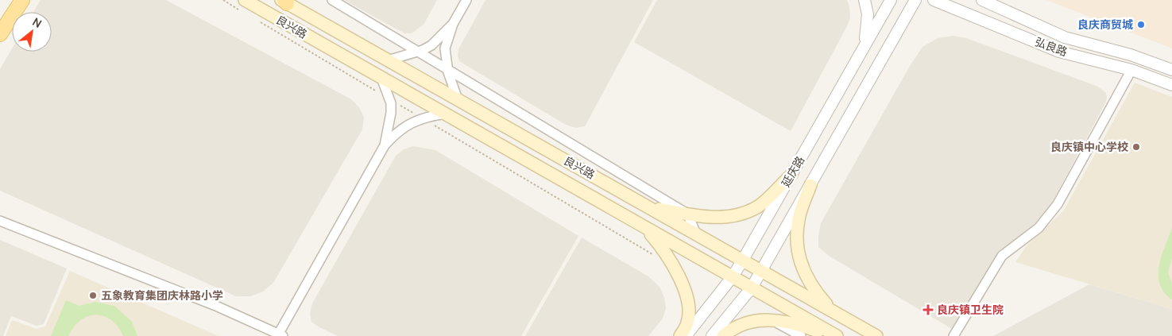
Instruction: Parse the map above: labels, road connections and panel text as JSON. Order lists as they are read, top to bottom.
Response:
{
  "streets": {
    "main road": ["良兴路"],
    "street": ["弘良路", "延庆路"]
  },
  "crossings": [
    ["良兴路", "延庆路"]
  ],
  "places": {
    "other": ["良庆商贸城", "良庆镇中心学校", "五象教育集团庆林路小学"],
    "health": ["良庆镇卫生院"]
  },
  "north": "top right"
}
